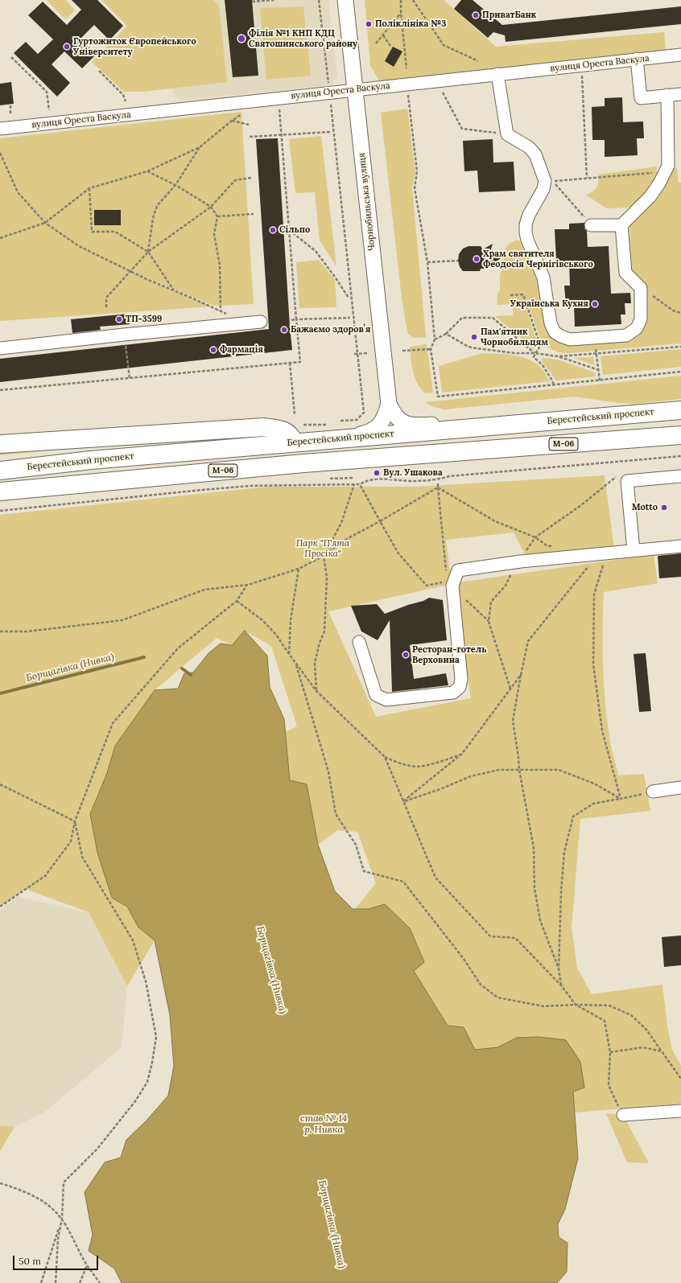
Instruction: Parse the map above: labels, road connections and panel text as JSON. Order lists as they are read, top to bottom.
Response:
{
  "streets": {
    "highway": ["Берестейський проспект", "М-06"],
    "main road": ["Чорнобильська вулиця"],
    "street": ["вулиця Ореста Васкула"]
  },
  "crossings": [
    ["вулиця Ореста Васкула", "Чорнобильська вулиця"],
    ["Чорнобильська вулиця", "Берестейський проспект"]
  ],
  "water": ["Борщагівка (Нивка)", "став № 14 р. Нивка"],
  "parks": ["Парк \"П'ята Просіка\""],
  "places": [
    "ПриватБанк",
    "Поліклініка №3",
    "Філія №1 КНП КДЦ Святошинського району",
    "Гуртожиток Європейського Університету",
    "Сільпо",
    "Храм святителя Феодосія Чернігівського",
    "Українська Кухня",
    "ТП-3599",
    "Бажаємо здоровʼя",
    "Пам'ятник Чорнобильцям",
    "Фармація",
    "Вул. Ушакова",
    "Motto",
    "Ресторан-готель Верховина"
  ],
  "scale_bar": "50 m"
}
